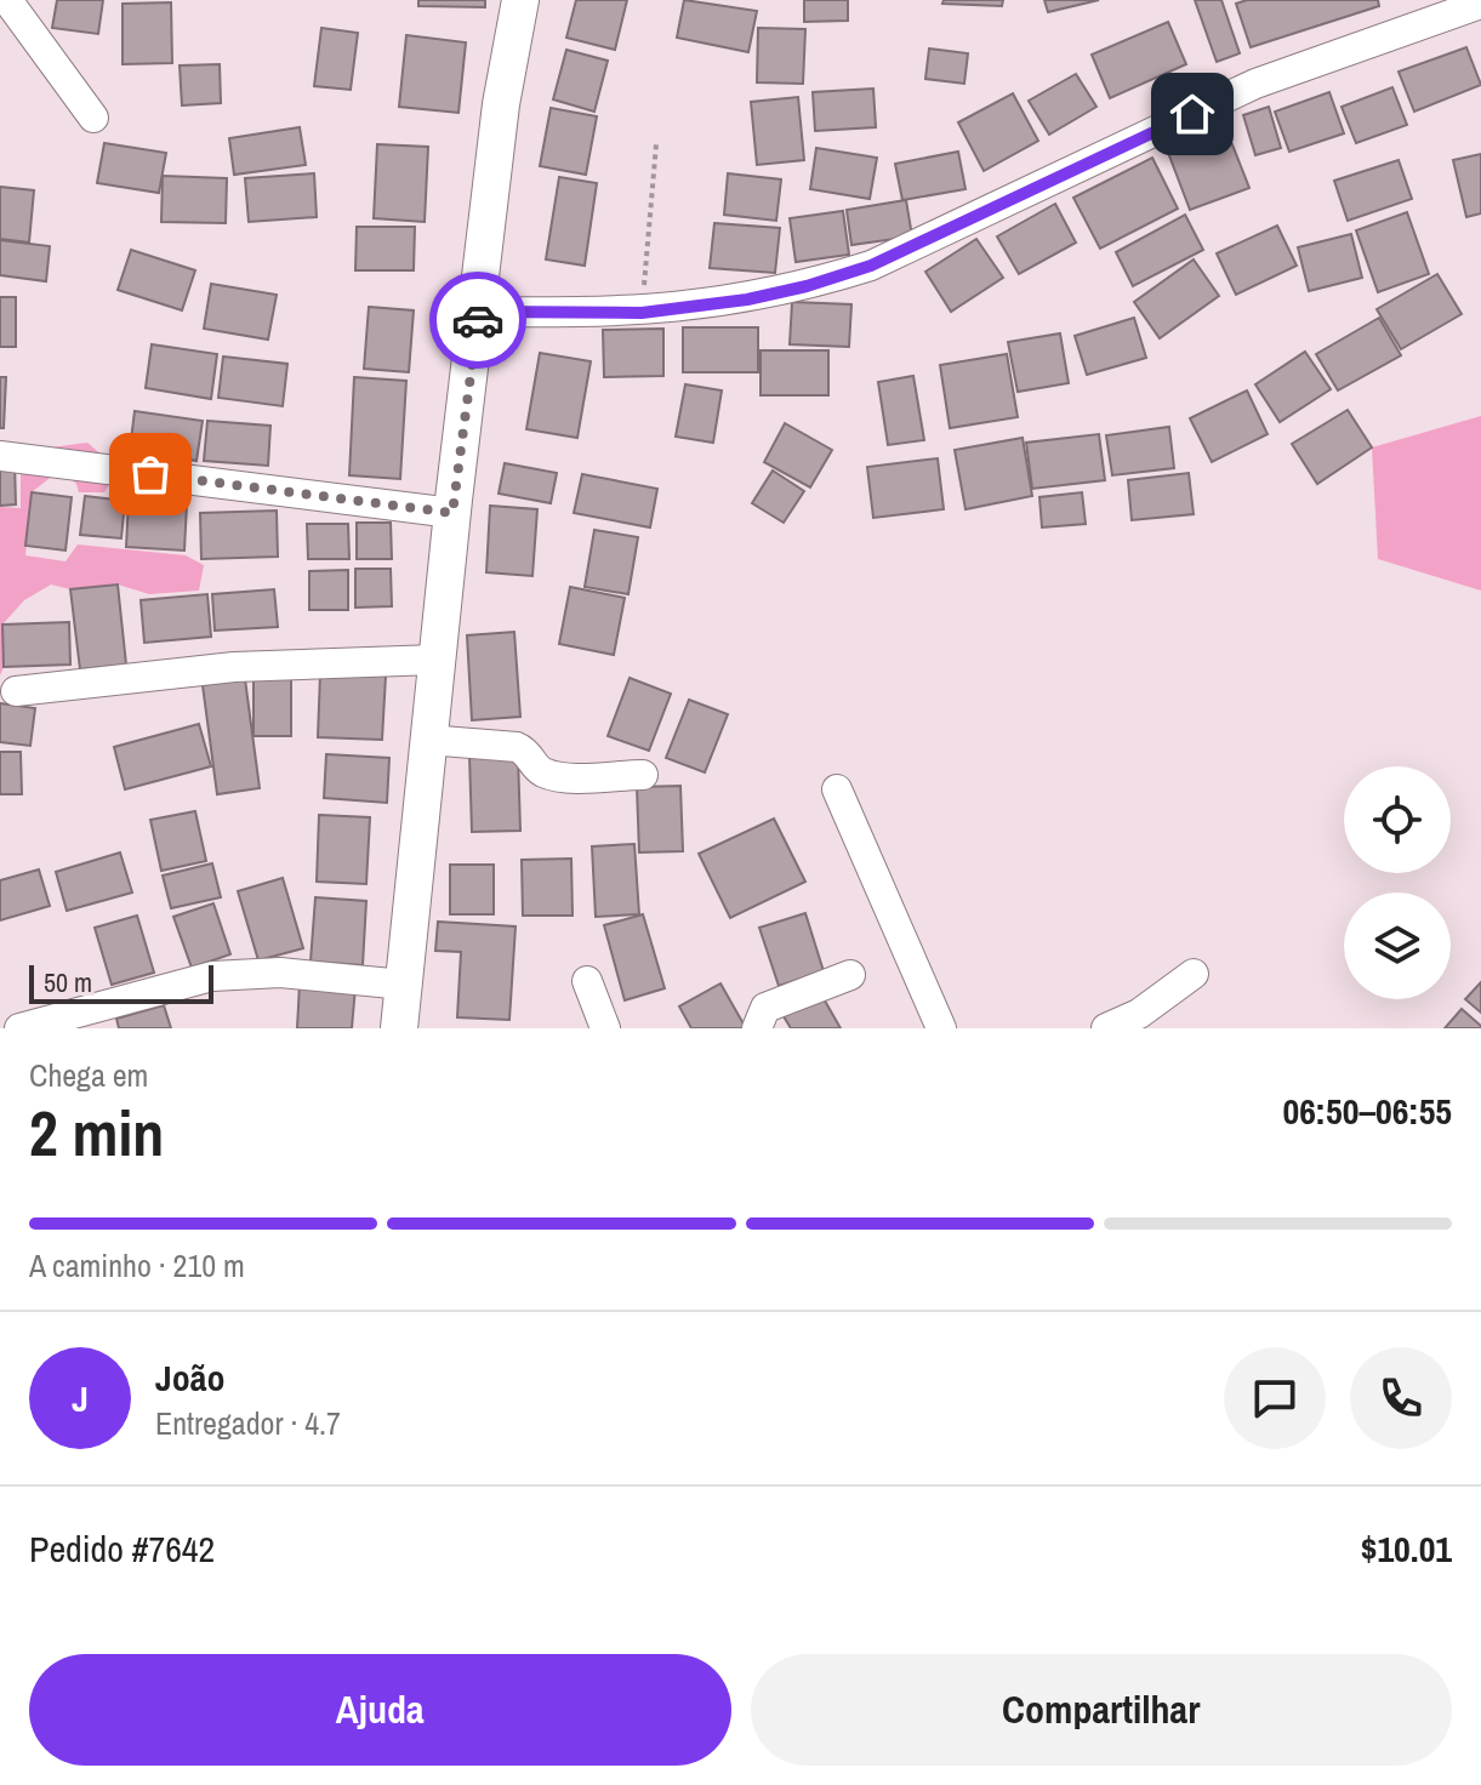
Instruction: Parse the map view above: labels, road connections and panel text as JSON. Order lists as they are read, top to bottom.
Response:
{
  "scale_bar": "50 m",
  "page": {
    "scale": "50 m",
    "heading": ["2 min", "Chega em", "06:50–06:55"],
    "panel": [
      "João",
      "Entregador · 4.7",
      "Pedido #7642",
      "$10.01"
    ],
    "bar": "A caminho · 210 m",
    "round": "J",
    "buttons": ["Ajuda", "Compartilhar"]
  }
}
